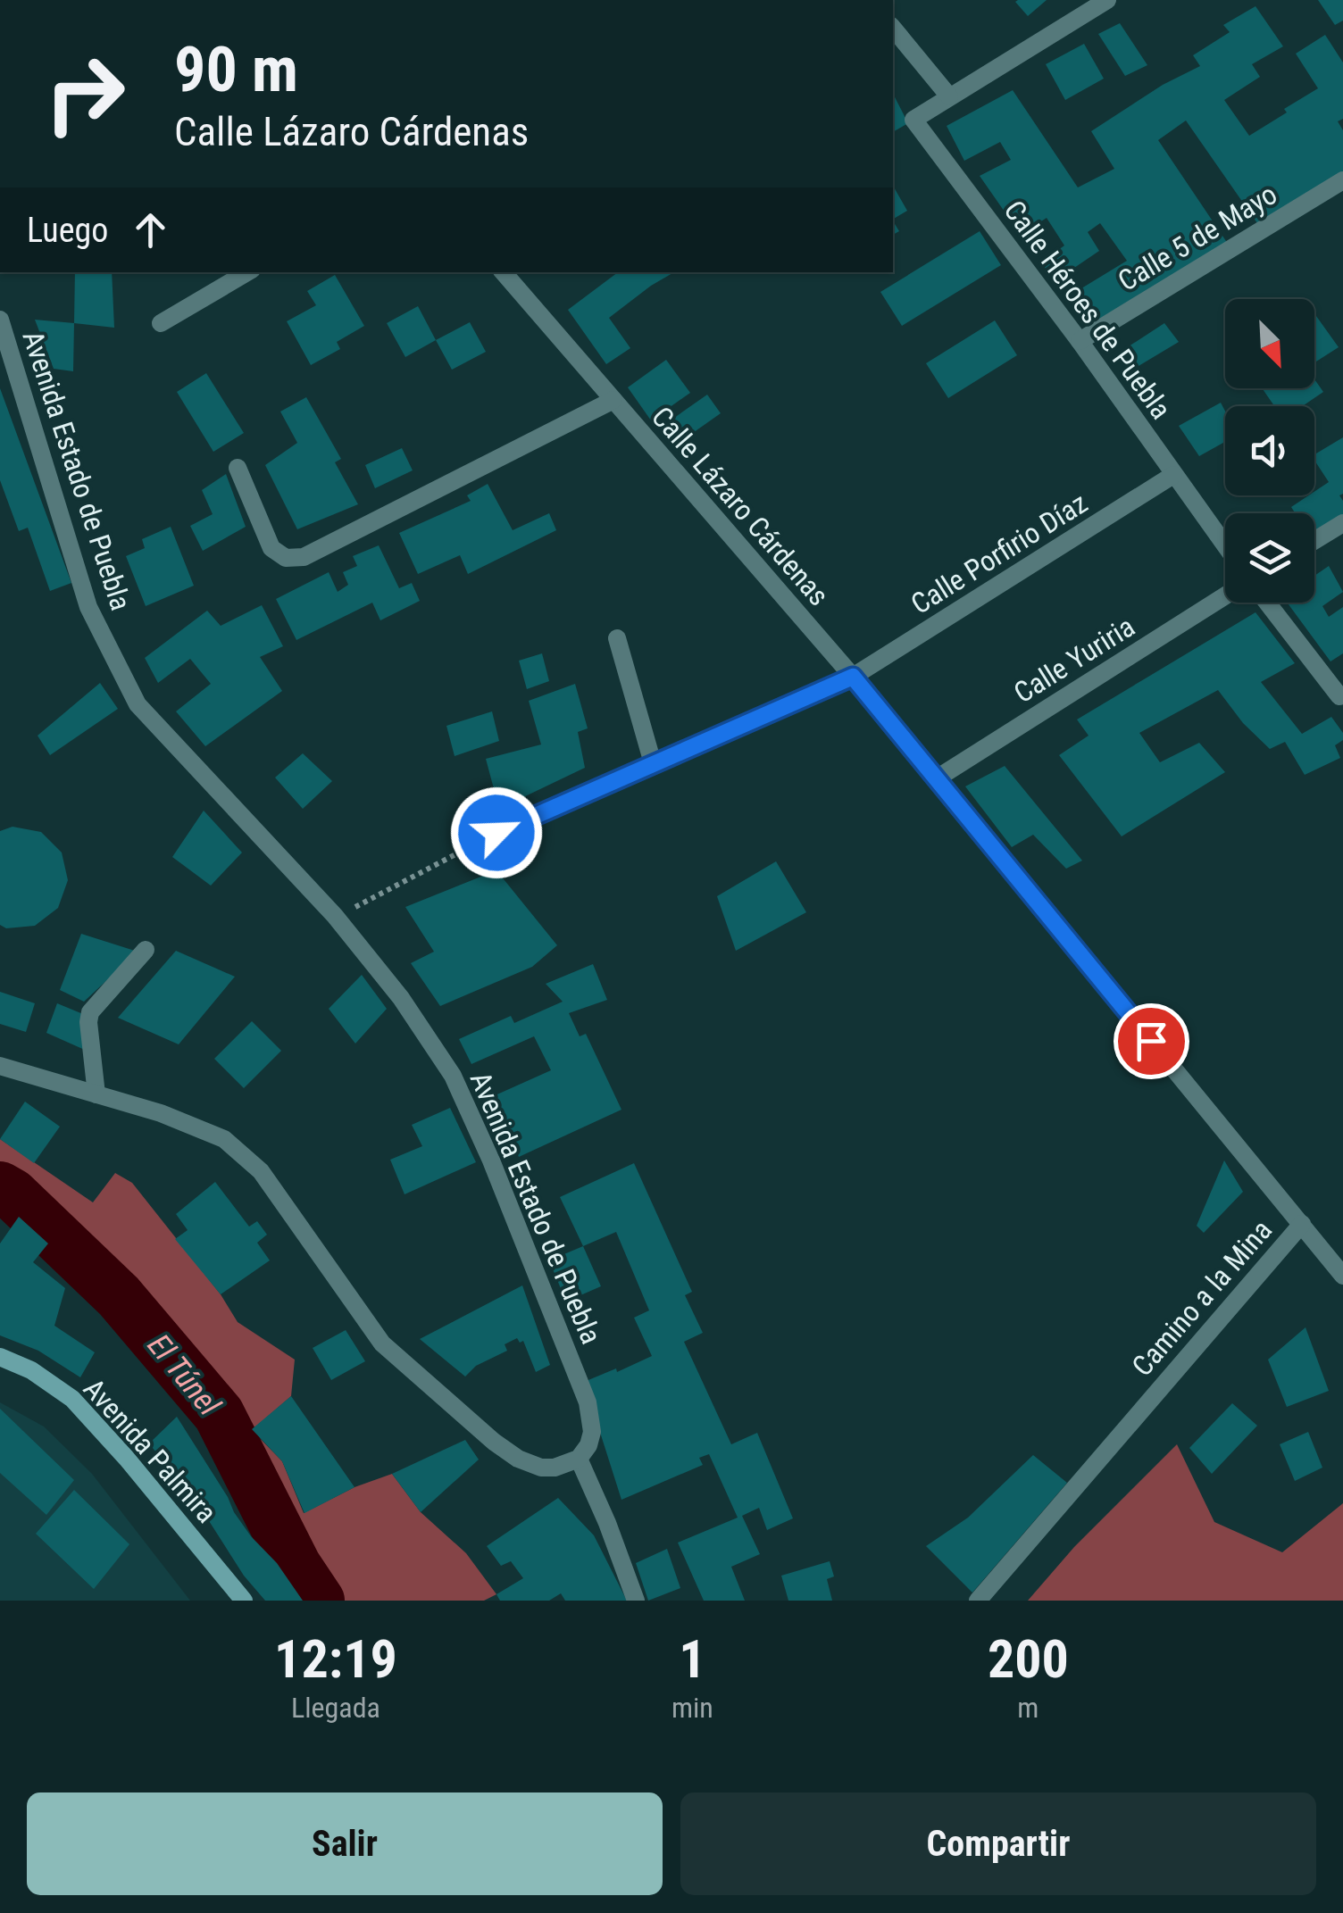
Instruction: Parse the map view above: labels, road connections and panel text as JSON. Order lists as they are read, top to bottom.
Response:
{
  "streets": {
    "main road": ["Avenida Palmira"],
    "street": [
      "Calle 5 de Mayo",
      "Calle Héroes de Puebla",
      "Avenida Estado de Puebla",
      "Calle Lázaro Cárdenas",
      "Calle Porfirio Díaz",
      "Calle Yuriria",
      "Camino a la Mina"
    ]
  },
  "crossings": [
    ["Calle 5 de Mayo", "Calle Héroes de Puebla"],
    ["Calle Héroes de Puebla", "Calle Porfirio Díaz"],
    ["Calle Lázaro Cárdenas", "Calle Porfirio Díaz"],
    ["Calle Lázaro Cárdenas", "Calle Yuriria"],
    ["Calle Lázaro Cárdenas", "Camino a la Mina"],
    ["Calle Yuriria", "Camino a la Mina"]
  ],
  "water": ["El Túnel"],
  "north": "bottom right",
  "page": {
    "turn": ["90 m", "Calle Lázaro Cárdenas"],
    "then": "Luego",
    "eta": [
      "12:19",
      "Llegada",
      "1",
      "min",
      "200",
      "m"
    ],
    "buttons": ["Salir", "Compartir"]
  }
}
